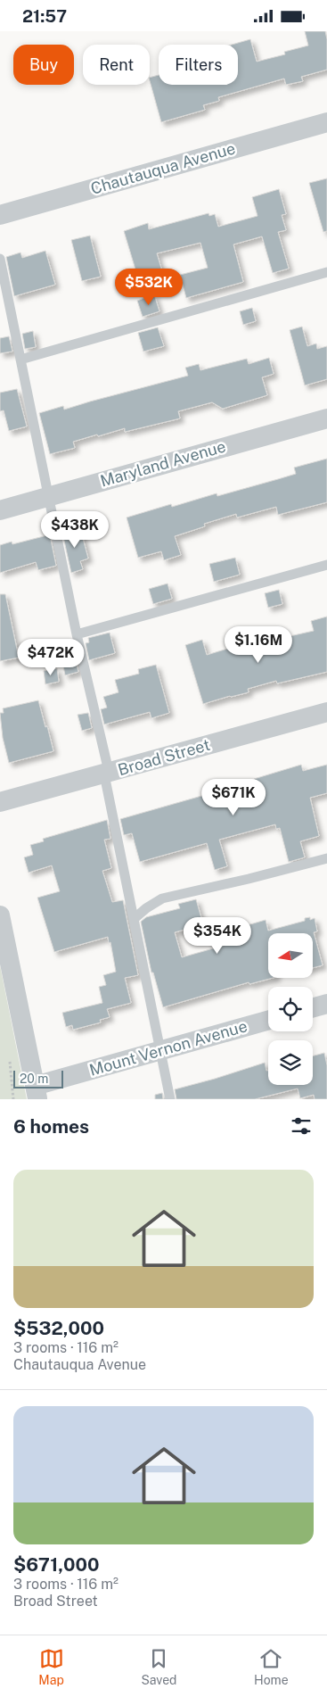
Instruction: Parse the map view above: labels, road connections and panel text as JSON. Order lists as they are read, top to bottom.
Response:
{
  "streets": {
    "street": [
      "Chautauqua Avenue",
      "Maryland Avenue",
      "Broad Street",
      "Mount Vernon Avenue"
    ]
  },
  "scale_bar": "20 m",
  "north": "left",
  "page": {
    "status": "21:57",
    "chip": ["Buy", "Rent", "Filters"],
    "price": [
      "$532K",
      "$438K",
      "$1.16M",
      "$472K",
      "$671K",
      "$354K"
    ],
    "scale": "20 m",
    "heading": "6 homes",
    "list": [
      {
        "name": "$532,000",
        "note": "3 rooms · 116 m² · Chautauqua Avenue"
      },
      {
        "name": "$671,000",
        "note": "3 rooms · 116 m² · Broad Street"
      }
    ],
    "tabs": ["Map", "Saved", "Home"]
  }
}
